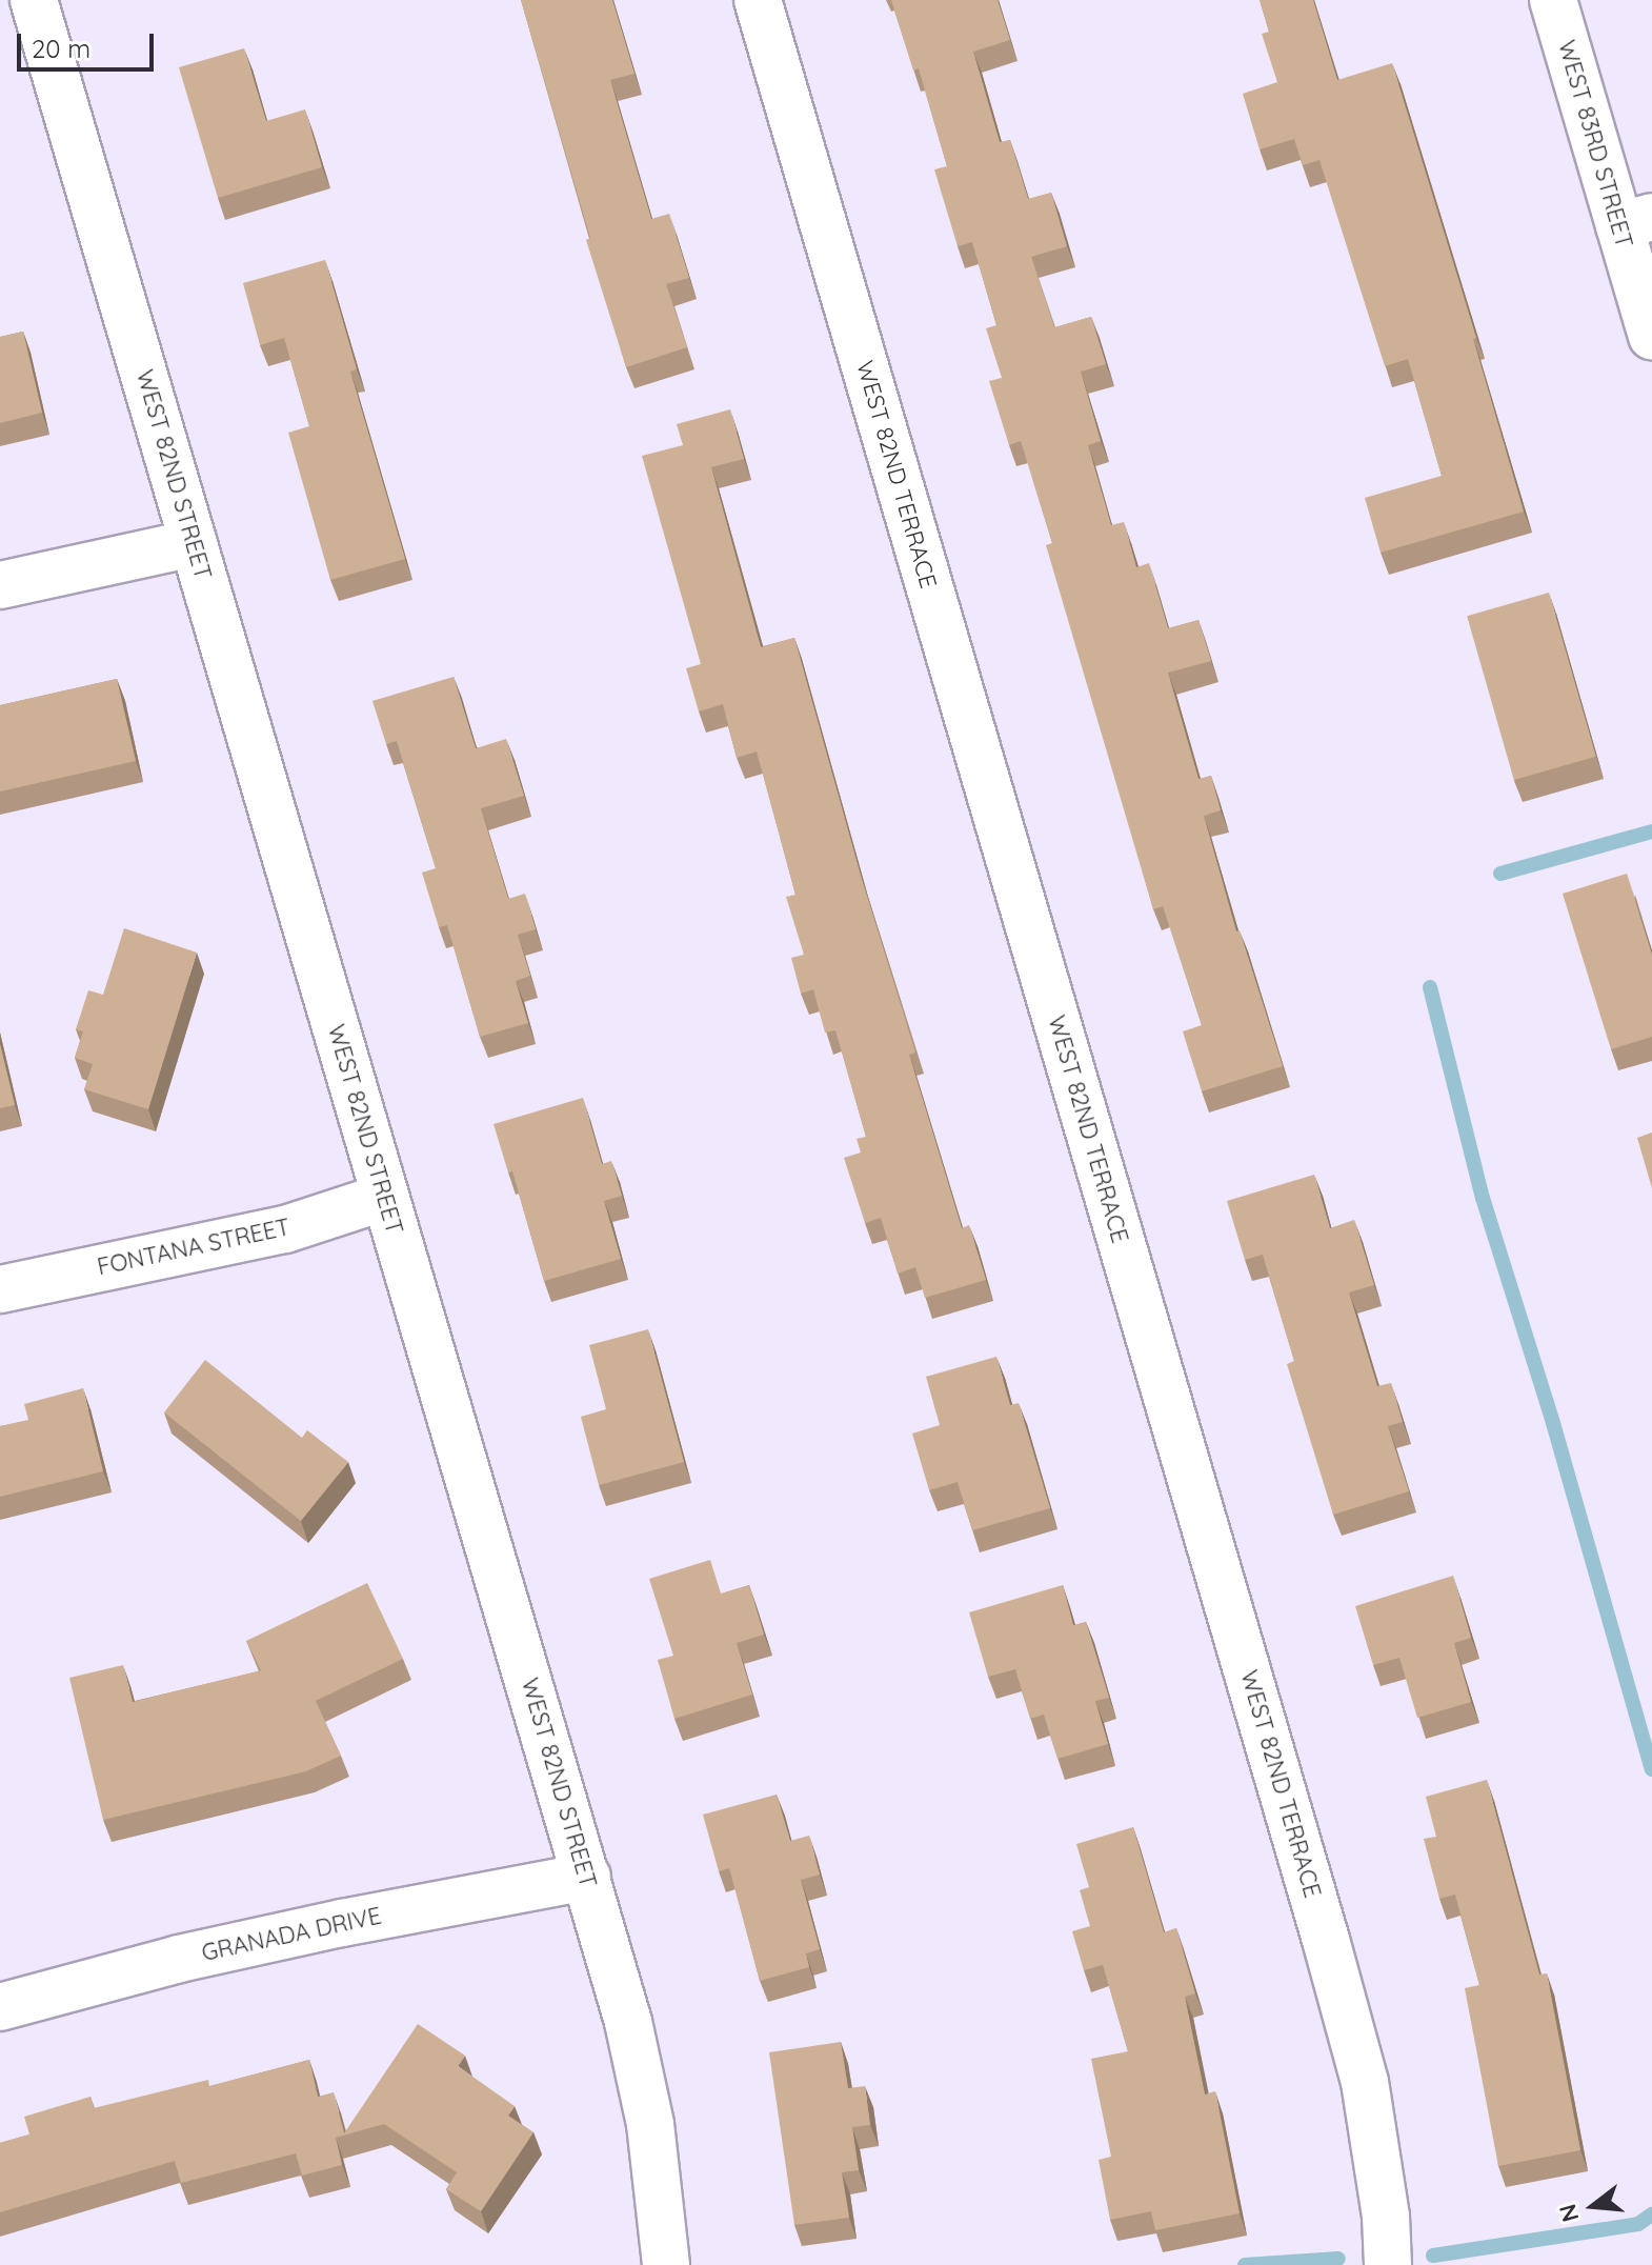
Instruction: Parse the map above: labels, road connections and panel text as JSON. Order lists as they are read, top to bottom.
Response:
{
  "streets": {
    "street": [
      "WEST 83RD STREET",
      "WEST 82ND STREET",
      "WEST 82ND TERRACE",
      "FONTANA STREET",
      "GRANADA DRIVE"
    ]
  },
  "crossings": [
    ["WEST 82ND STREET", "FONTANA STREET"],
    ["WEST 82ND STREET", "GRANADA DRIVE"]
  ],
  "scale_bar": "20 m",
  "north": "left"
}
